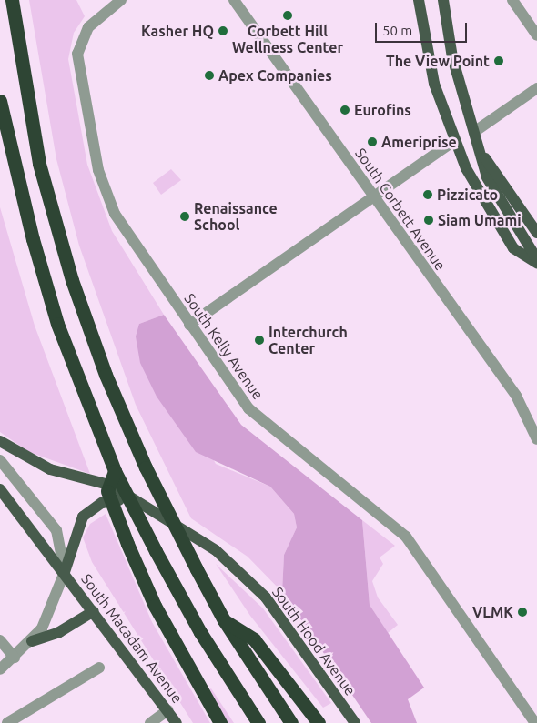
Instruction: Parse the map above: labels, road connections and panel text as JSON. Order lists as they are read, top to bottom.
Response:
{
  "streets": {
    "main road": ["South Macadam Avenue", "South Hood Avenue"],
    "street": ["South Corbett Avenue", "South Kelly Avenue"]
  },
  "places": [
    "Corbett Hill Wellness Center",
    "Kasher HQ",
    "The View Point",
    "Apex Companies",
    "Eurofins",
    "Ameriprise",
    "Pizzicato",
    "Renaissance School",
    "Siam Umami",
    "Interchurch Center",
    "VLMK"
  ],
  "scale_bar": "50 m"
}
